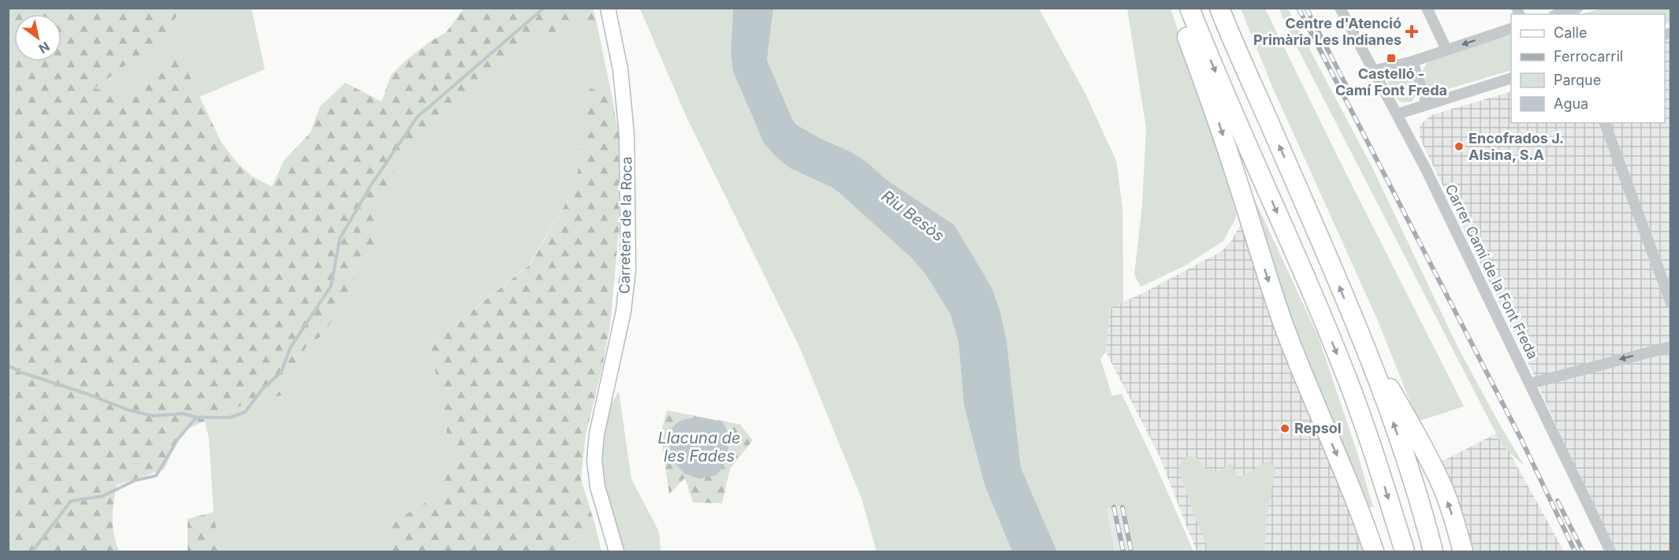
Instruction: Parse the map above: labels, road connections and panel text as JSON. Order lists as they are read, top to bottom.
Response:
{
  "streets": {
    "street": ["Carretera de la Roca", "Carrer Camí de la Font Freda"]
  },
  "water": ["Riu Besòs", "Llacuna de les Fades"],
  "places": {
    "health": ["Centre d'Atenció Primària Les Indianes"],
    "transit": ["Castelló - Camí Font Freda"],
    "other": ["Encofrados J. Alsina, S.A", "Repsol"]
  },
  "legend": [
    "Calle",
    "Ferrocarril",
    "Parque",
    "Agua"
  ],
  "north": "bottom right"
}
